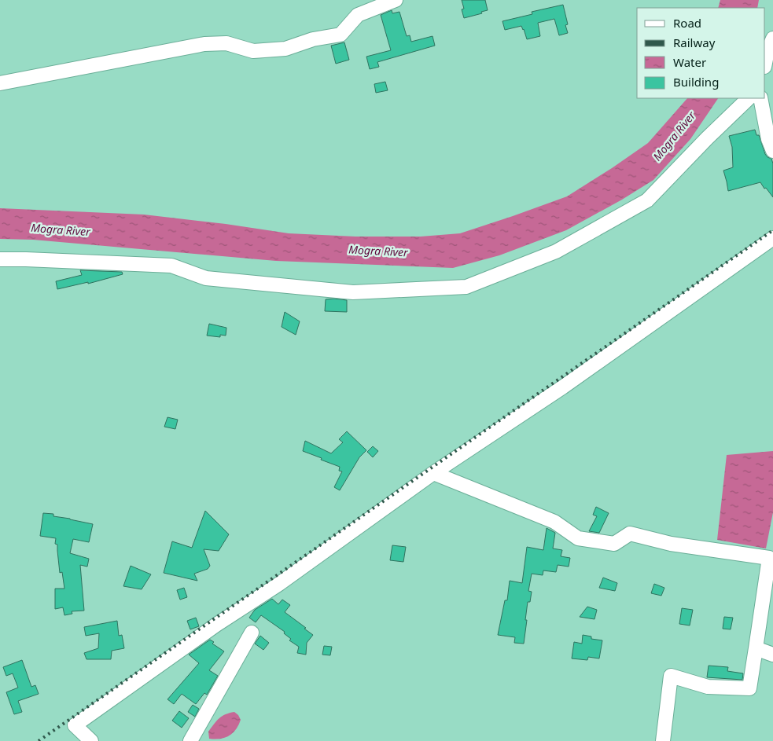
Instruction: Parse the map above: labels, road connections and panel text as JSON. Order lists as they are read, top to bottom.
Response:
{
  "water": ["Mogra River"],
  "legend": [
    "Road",
    "Railway",
    "Water",
    "Building"
  ]
}
